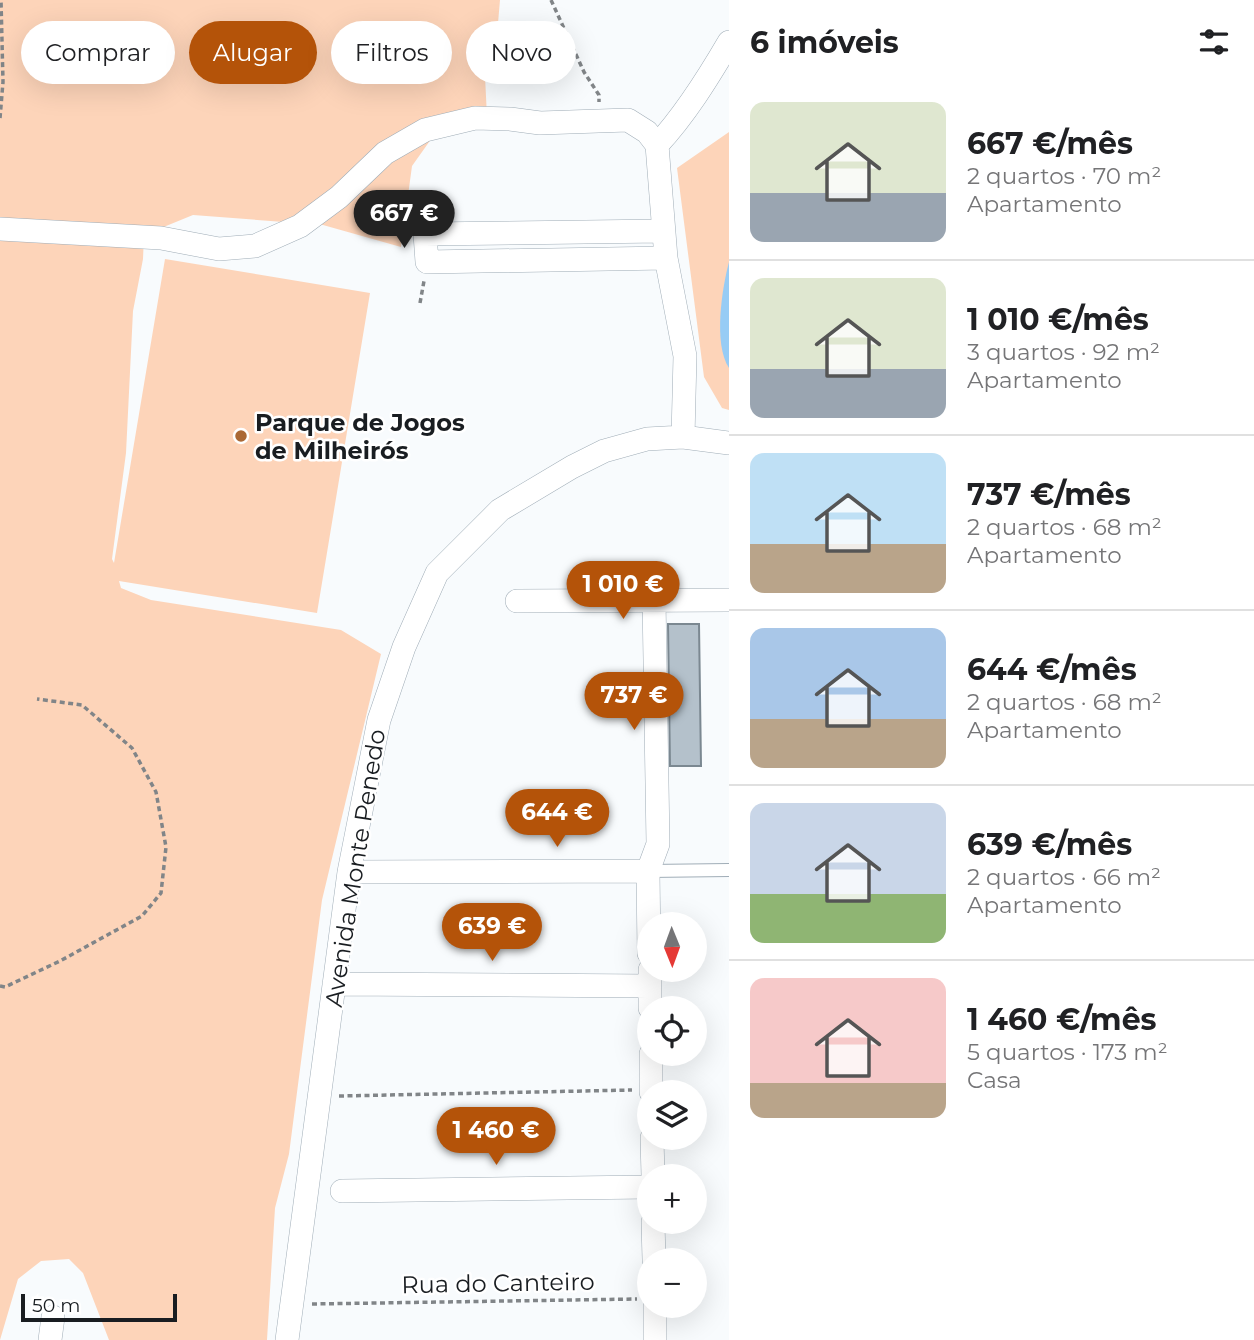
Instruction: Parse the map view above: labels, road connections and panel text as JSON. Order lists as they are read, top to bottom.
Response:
{
  "streets": {
    "street": ["Avenida Monte Penedo"],
    "path": ["Rua do Canteiro"]
  },
  "crossings": [
    ["Avenida Monte Penedo", "Rua do Canteiro"]
  ],
  "places": ["Parque de Jogos de Milheirós"],
  "scale_bar": "50 m",
  "north": "bottom",
  "page": {
    "heading": "6 imóveis",
    "chip": [
      "Comprar",
      "Alugar",
      "Filtros",
      "Novo"
    ],
    "list": [
      {
        "name": "667 €/mês",
        "note": "2 quartos · 70 m² · Apartamento"
      },
      {
        "name": "1 010 €/mês",
        "note": "3 quartos · 92 m² · Apartamento"
      },
      {
        "name": "737 €/mês",
        "note": "2 quartos · 68 m² · Apartamento"
      },
      {
        "name": "644 €/mês",
        "note": "2 quartos · 68 m² · Apartamento"
      },
      {
        "name": "639 €/mês",
        "note": "2 quartos · 66 m² · Apartamento"
      },
      {
        "name": "1 460 €/mês",
        "note": "5 quartos · 173 m² · Casa"
      }
    ],
    "price": [
      "667 €",
      "1 010 €",
      "737 €",
      "644 €",
      "639 €",
      "1 460 €"
    ],
    "map_buttons": ["+", "−"],
    "scale": "50 m"
  }
}
